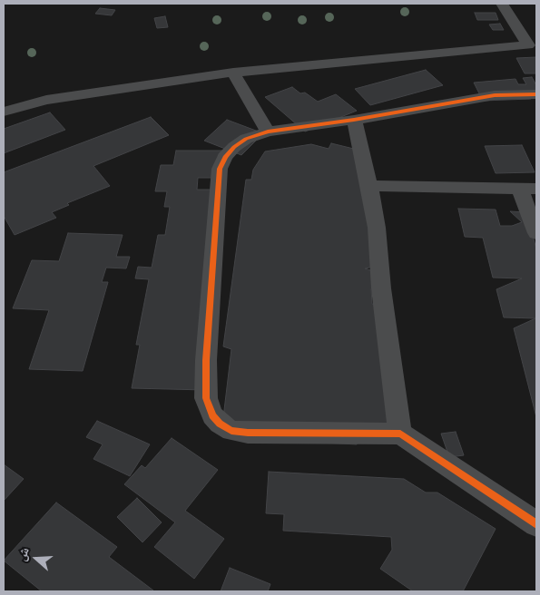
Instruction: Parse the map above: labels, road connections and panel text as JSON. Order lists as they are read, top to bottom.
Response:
{
  "north": "left"
}
